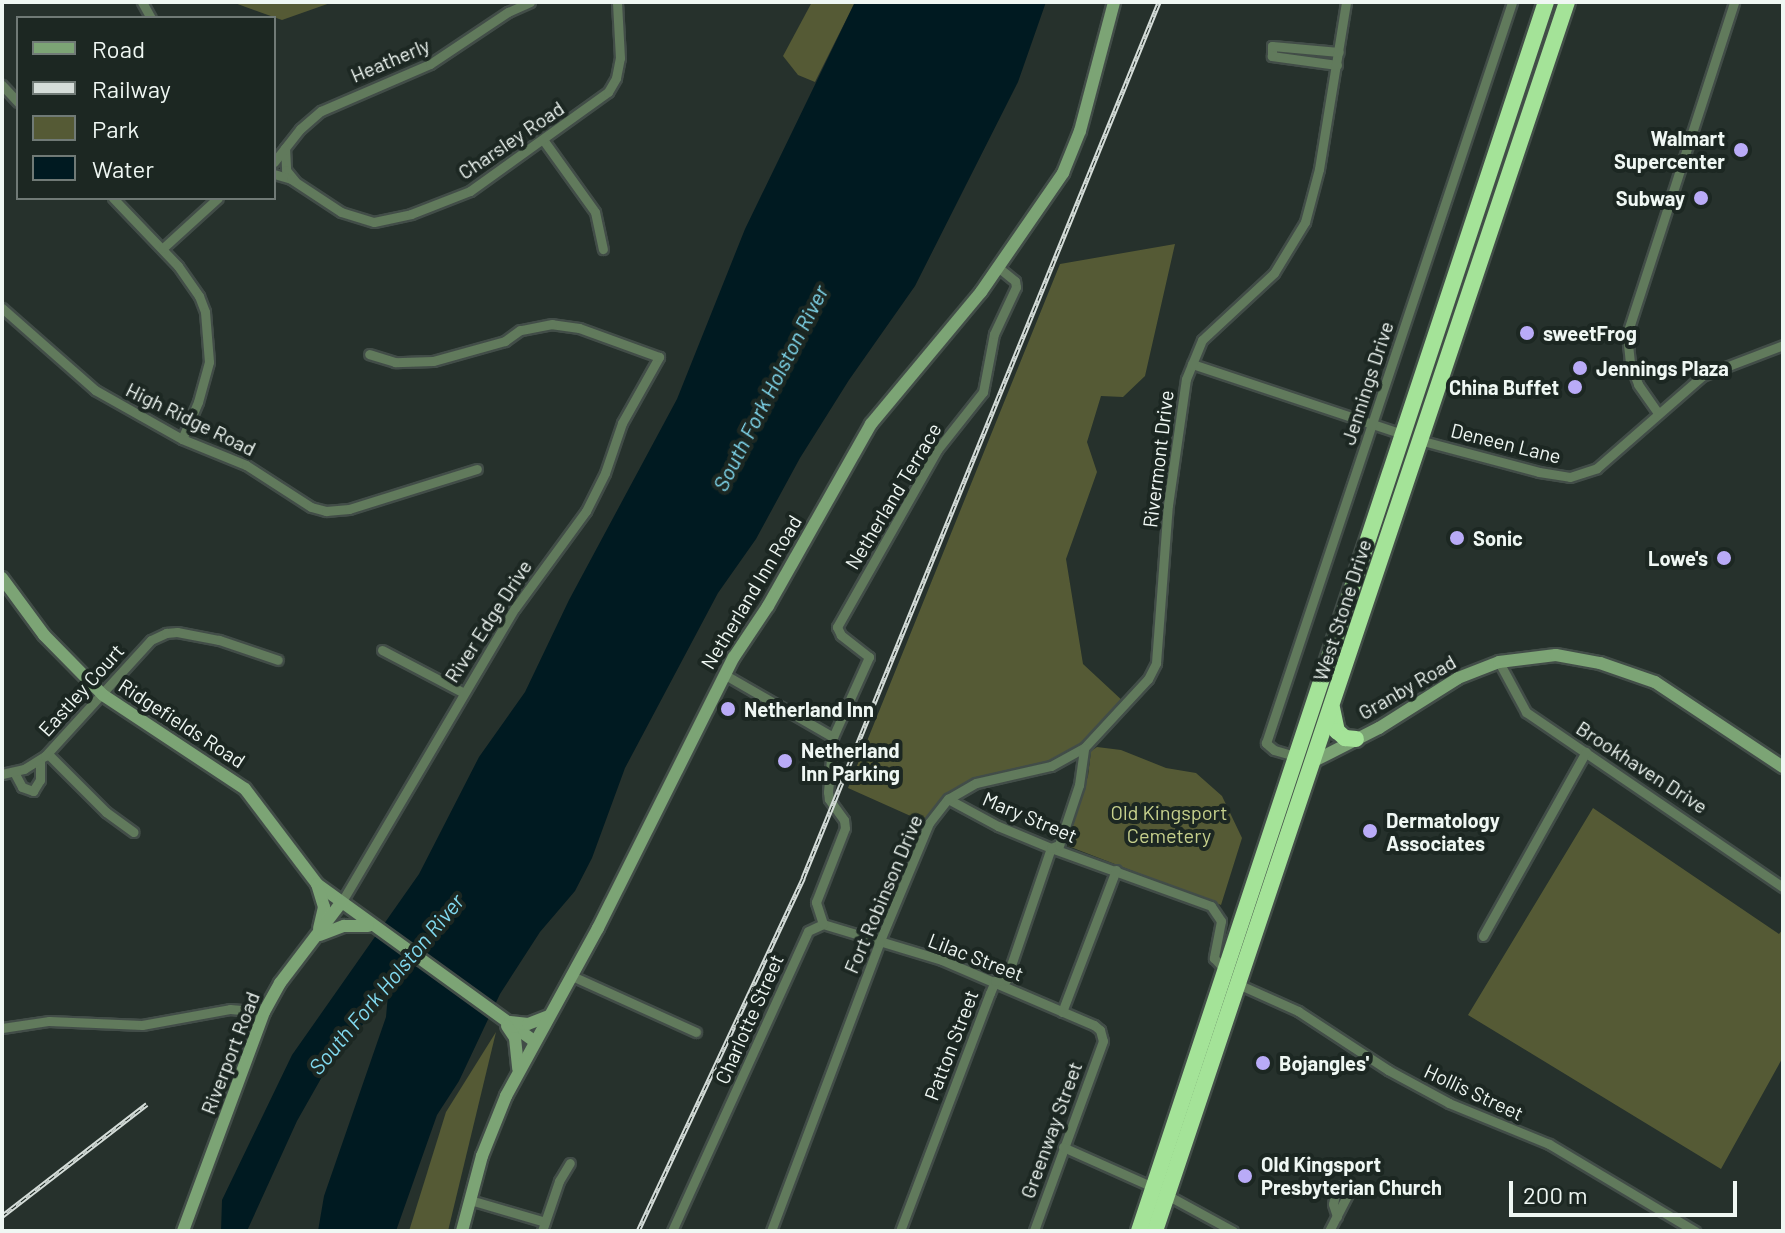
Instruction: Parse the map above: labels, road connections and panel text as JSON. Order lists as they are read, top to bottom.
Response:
{
  "streets": {
    "highway": ["West Stone Drive"],
    "main road": [
      "Netherland Inn Road",
      "Granby Road",
      "Ridgefields Road",
      "Riverport Road"
    ],
    "street": [
      "Heatherly",
      "Charsley Road",
      "Jennings Drive",
      "High Ridge Road",
      "Deneen Lane",
      "Rivermont Drive",
      "Netherland Terrace",
      "River Edge Drive",
      "Eastley Court",
      "Brookhaven Drive",
      "Mary Street",
      "Fort Robinson Drive",
      "Lilac Street",
      "Charlotte Street",
      "Patton Street",
      "Hollis Street",
      "Greenway Street"
    ]
  },
  "crossings": [
    ["Jennings Drive", "Deneen Lane"],
    ["Jennings Drive", "West Stone Drive"],
    ["Deneen Lane", "Rivermont Drive"],
    ["Deneen Lane", "West Stone Drive"],
    ["Rivermont Drive", "Fort Robinson Drive"],
    ["Netherland Terrace", "Netherland Inn Road"],
    ["Netherland Inn Road", "Ridgefields Road"],
    ["West Stone Drive", "Granby Road"],
    ["West Stone Drive", "Mary Street"],
    ["West Stone Drive", "Hollis Street"],
    ["River Edge Drive", "Ridgefields Road"],
    ["River Edge Drive", "Riverport Road"],
    ["Granby Road", "Brookhaven Drive"],
    ["Eastley Court", "Ridgefields Road"],
    ["Ridgefields Road", "Riverport Road"],
    ["Mary Street", "Fort Robinson Drive"],
    ["Mary Street", "Patton Street"],
    ["Fort Robinson Drive", "Lilac Street"],
    ["Fort Robinson Drive", "Patton Street"],
    ["Lilac Street", "Charlotte Street"],
    ["Lilac Street", "Patton Street"],
    ["Lilac Street", "Greenway Street"]
  ],
  "water": ["South Fork Holston River"],
  "parks": ["Old Kingsport Cemetery"],
  "places": [
    "Walmart Supercenter",
    "Subway",
    "sweetFrog",
    "Jennings Plaza",
    "China Buffet",
    "Sonic",
    "Lowe's",
    "Netherland Inn",
    "Netherland Inn Parking",
    "Dermatology Associates",
    "Bojangles'",
    "Old Kingsport Presbyterian Church"
  ],
  "legend": [
    "Road",
    "Railway",
    "Park",
    "Water"
  ],
  "scale_bar": "200 m"
}
